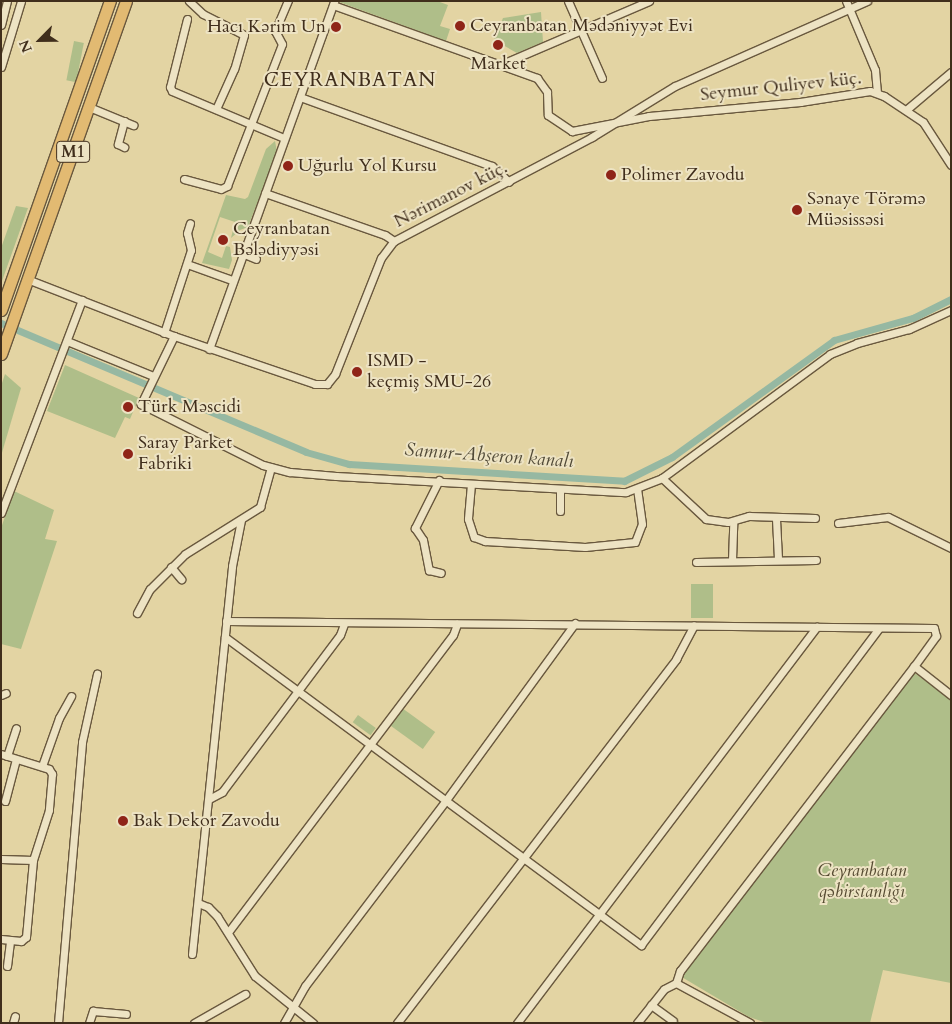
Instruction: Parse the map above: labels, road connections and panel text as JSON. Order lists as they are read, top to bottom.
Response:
{
  "streets": {
    "highway": ["M1"],
    "street": ["Seymur Quliyev küç.", "Nərimanov küç."]
  },
  "crossings": [
    ["Seymur Quliyev küç.", "Nərimanov küç."],
    ["M1", "Nərimanov küç."]
  ],
  "districts": ["CEYRANBATAN"],
  "water": ["Samur-Abşeron kanalı"],
  "parks": ["Ceyranbatan qəbirstanlığı"],
  "places": [
    "Ceyranbatan Mədəniyyət Evi",
    "Hacı Kərim Un",
    "Market",
    "Uğurlu Yol Kursu",
    "Polimer Zavodu",
    "Sənaye Törəmə Müəsissəsi",
    "Ceyranbatan Bələdiyyəsi",
    "ISMD - keçmiş SMU-26",
    "Türk Məscidi",
    "Saray Parket Fabriki",
    "Bak Dekor Zavodu"
  ],
  "north": "bottom left"
}
